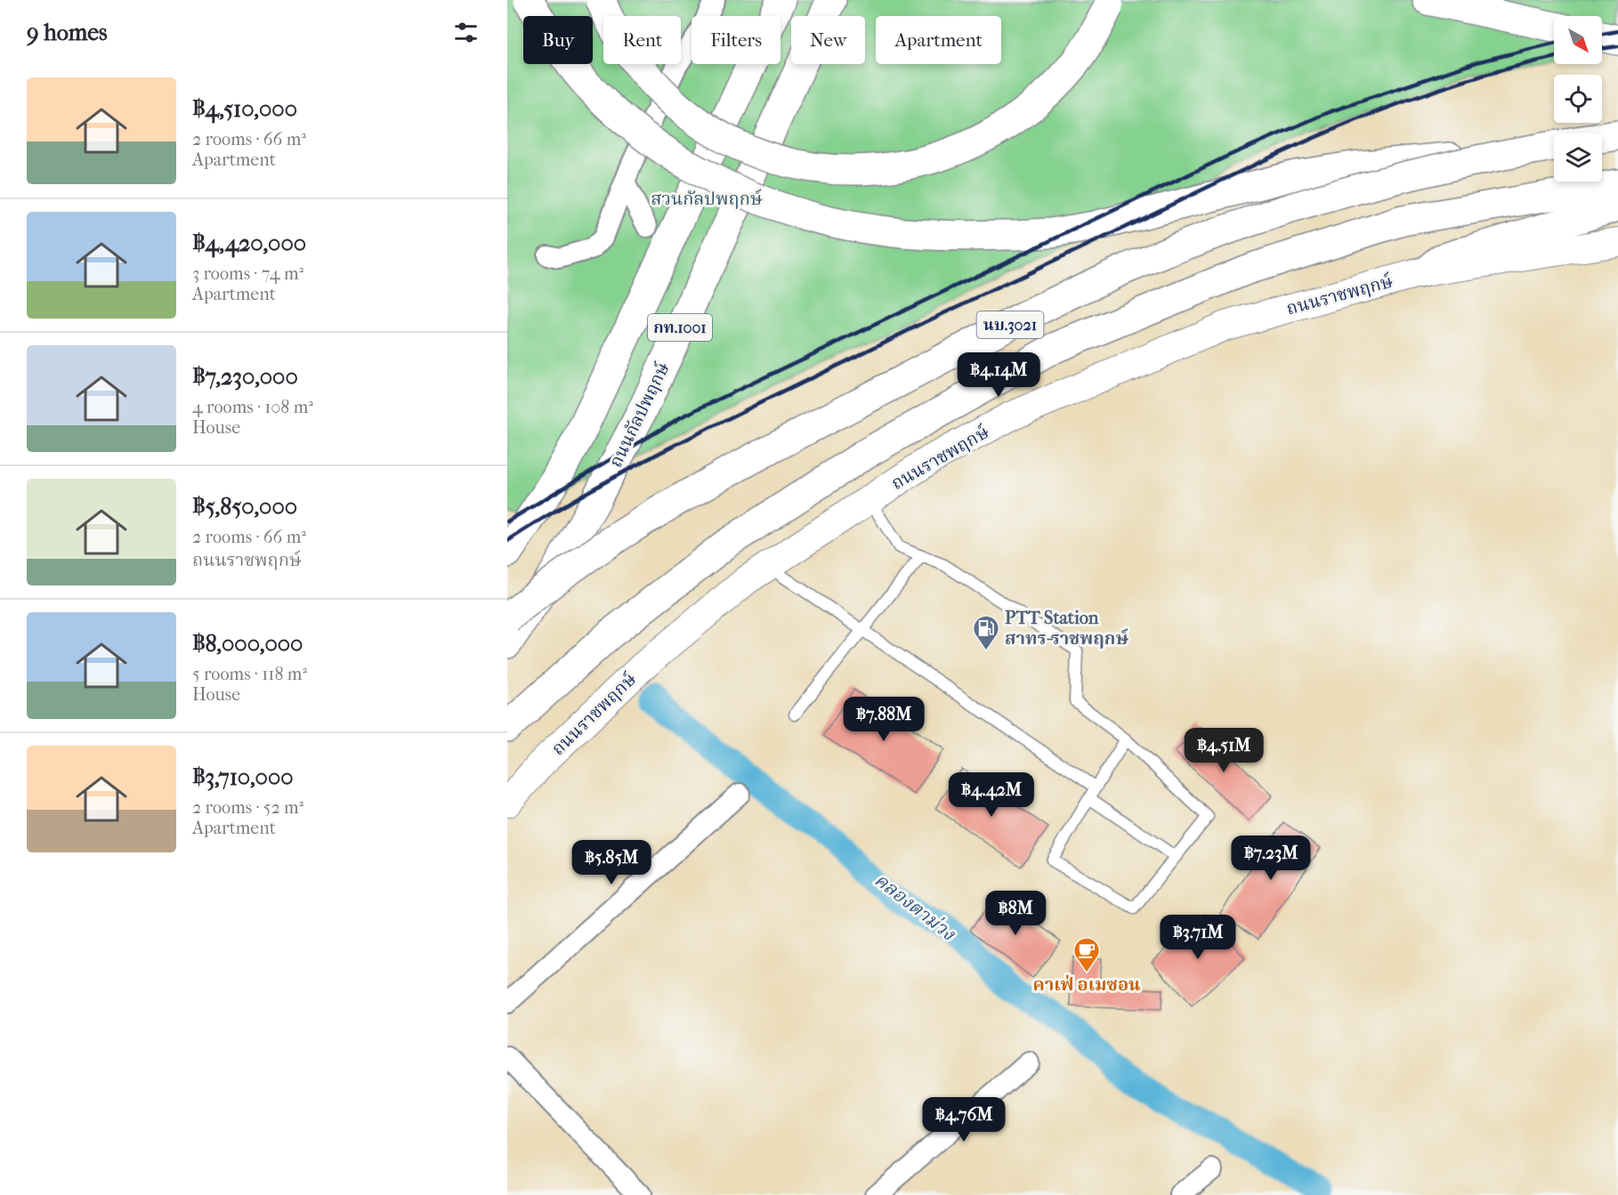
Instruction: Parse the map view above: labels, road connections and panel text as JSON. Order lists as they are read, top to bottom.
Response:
{
  "streets": {
    "main road": [
      "ถนนราชพฤกษ์",
      "นบ.3021",
      "กท.1001",
      "ถนนกัลปพฤกษ์"
    ]
  },
  "water": ["คลองตาม่วง"],
  "parks": ["สวนกัลปพฤกษ์"],
  "places": {
    "fuel station": ["PTT Station สาทร-ราชพฤกษ์"],
    "cafe": ["คาเฟ่ อเมซอน"]
  },
  "north": "bottom right",
  "page": {
    "heading": "9 homes",
    "chip": [
      "Buy",
      "Rent",
      "Filters",
      "New",
      "Apartment"
    ],
    "list": [
      {
        "name": "฿4,510,000",
        "note": "2 rooms · 66 m² · Apartment"
      },
      {
        "name": "฿4,420,000",
        "note": "3 rooms · 74 m² · Apartment"
      },
      {
        "name": "฿7,230,000",
        "note": "4 rooms · 108 m² · House"
      },
      {
        "name": "฿5,850,000",
        "note": "2 rooms · 66 m² · ถนนราชพฤกษ์"
      },
      {
        "name": "฿8,000,000",
        "note": "5 rooms · 118 m² · House"
      },
      {
        "name": "฿3,710,000",
        "note": "2 rooms · 52 m² · Apartment"
      }
    ],
    "price": [
      "฿4.14M",
      "฿7.88M",
      "฿4.51M",
      "฿4.42M",
      "฿7.23M",
      "฿5.85M",
      "฿8M",
      "฿3.71M",
      "฿4.76M"
    ]
  }
}
